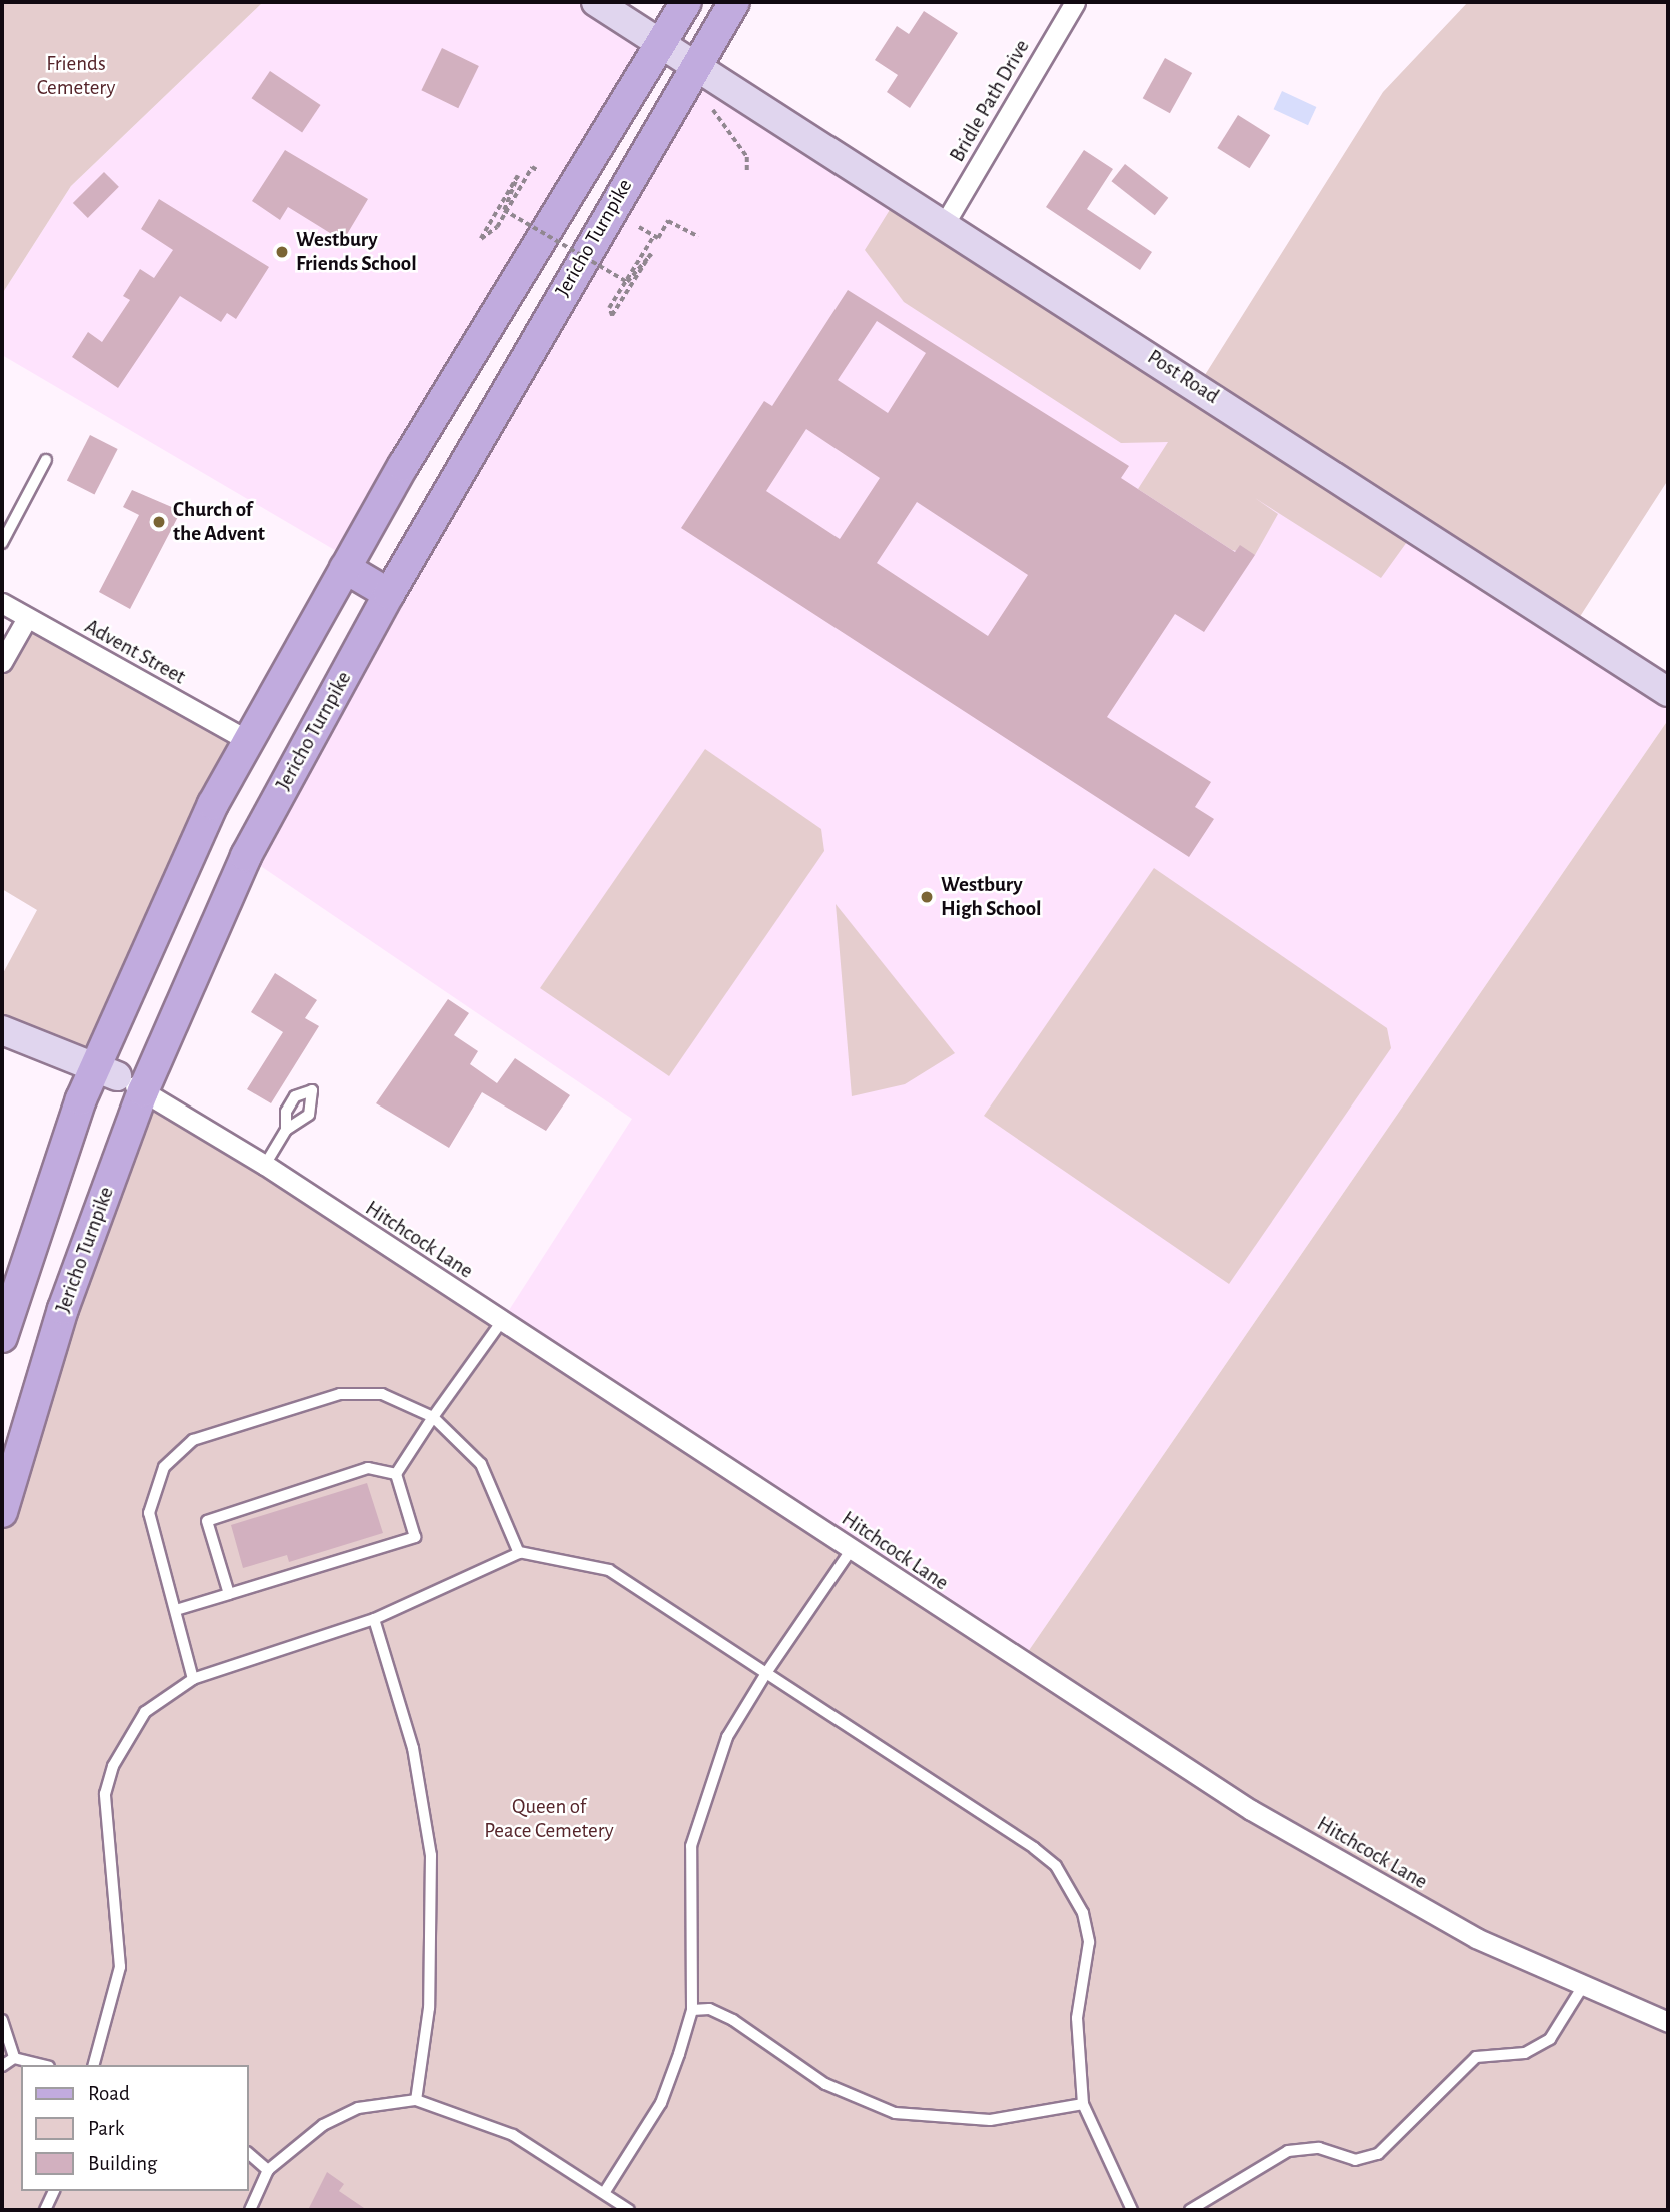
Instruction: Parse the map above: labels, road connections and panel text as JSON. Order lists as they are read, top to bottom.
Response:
{
  "streets": {
    "main road": ["Jericho Turnpike", "Post Road"],
    "street": ["Bridle Path Drive", "Advent Street", "Hitchcock Lane"]
  },
  "crossings": [
    ["Bridle Path Drive", "Post Road"],
    ["Jericho Turnpike", "Post Road"],
    ["Jericho Turnpike", "Advent Street"],
    ["Jericho Turnpike", "Hitchcock Lane"]
  ],
  "parks": ["Friends Cemetery", "Queen of Peace Cemetery"],
  "places": ["Westbury Friends School", "Church of the Advent", "Westbury High School"],
  "legend": ["Road", "Park", "Building"]
}
